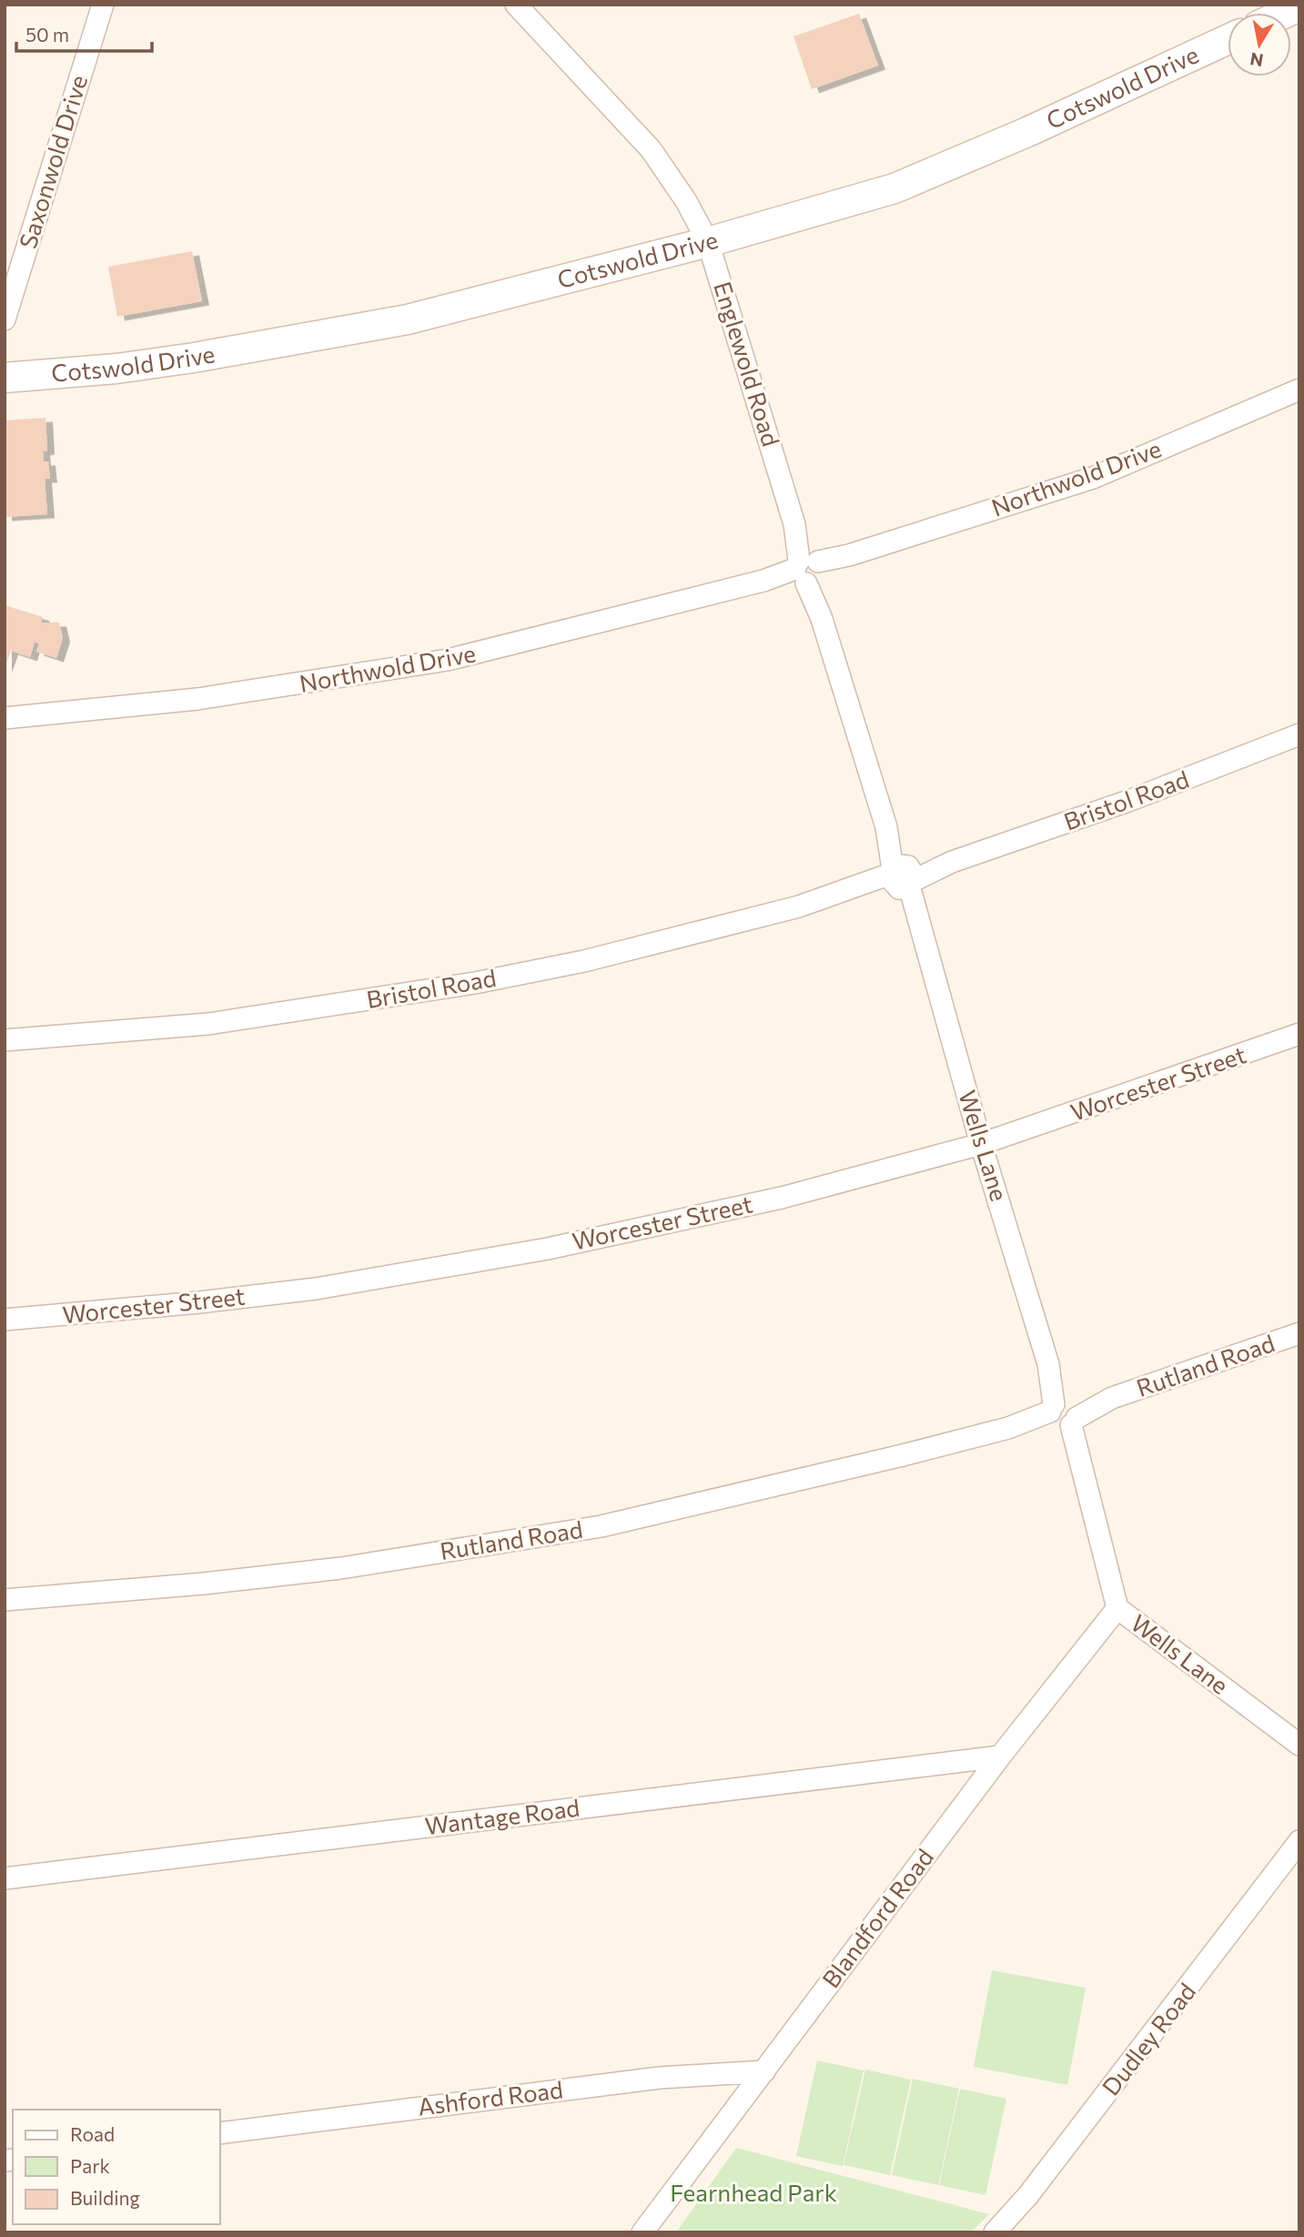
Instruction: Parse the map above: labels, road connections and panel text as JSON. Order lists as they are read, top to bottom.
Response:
{
  "streets": {
    "main road": ["Cotswold Drive"],
    "street": [
      "Saxonwold Drive",
      "Englewold Road",
      "Northwold Drive",
      "Bristol Road",
      "Worcester Street",
      "Wells Lane",
      "Rutland Road",
      "Wantage Road",
      "Blandford Road",
      "Dudley Road",
      "Ashford Road"
    ]
  },
  "crossings": [
    ["Cotswold Drive", "Englewold Road"],
    ["Englewold Road", "Northwold Drive"],
    ["Englewold Road", "Bristol Road"],
    ["Englewold Road", "Wells Lane"],
    ["Bristol Road", "Wells Lane"],
    ["Worcester Street", "Wells Lane"],
    ["Wells Lane", "Rutland Road"],
    ["Wells Lane", "Blandford Road"],
    ["Wantage Road", "Blandford Road"],
    ["Blandford Road", "Ashford Road"]
  ],
  "parks": ["Fearnhead Park"],
  "legend": ["Road", "Park", "Building"],
  "scale_bar": "50 m",
  "north": "bottom"
}
